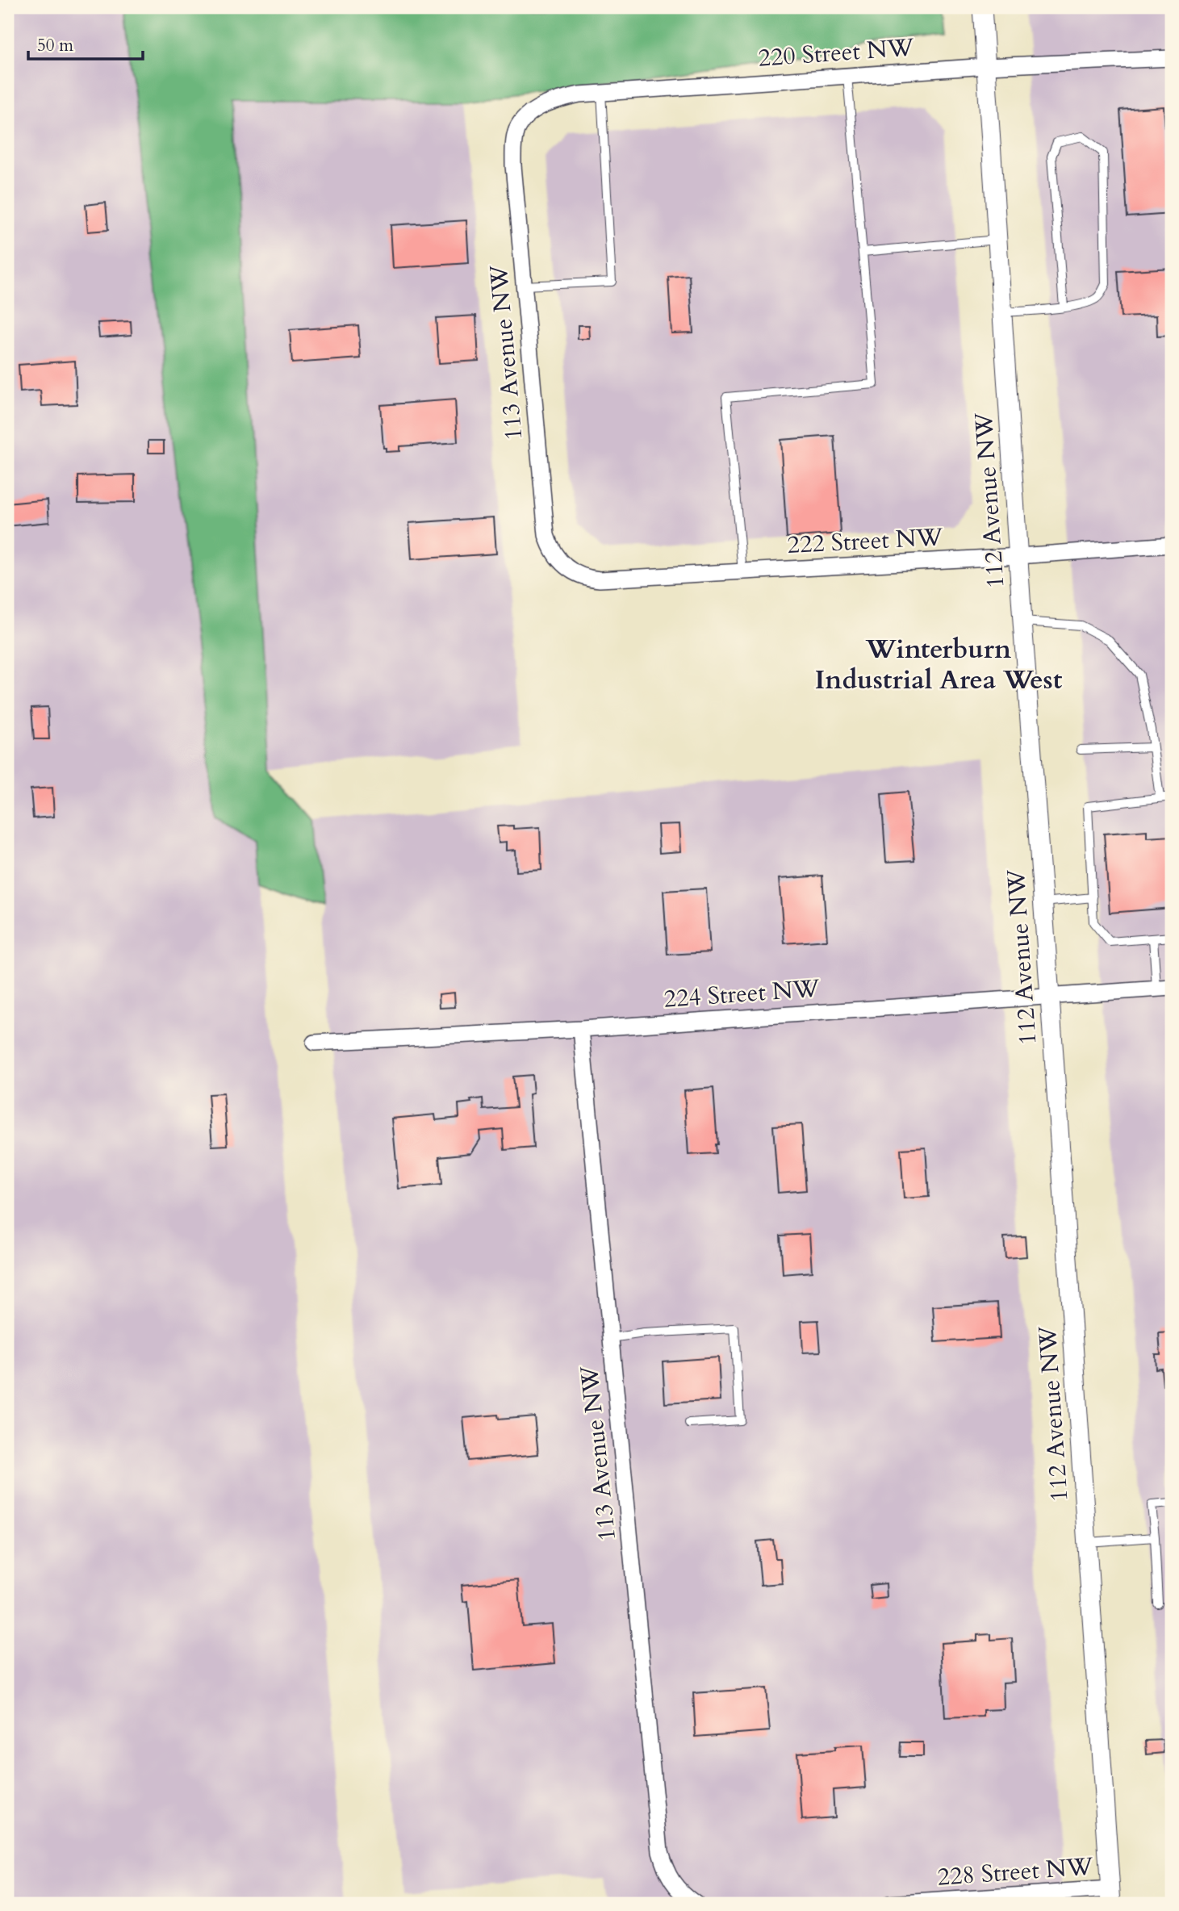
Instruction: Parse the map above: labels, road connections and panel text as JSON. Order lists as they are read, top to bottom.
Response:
{
  "streets": {
    "street": [
      "220 Street NW",
      "113 Avenue NW",
      "112 Avenue NW",
      "222 Street NW",
      "224 Street NW",
      "228 Street NW"
    ]
  },
  "crossings": [
    ["220 Street NW", "113 Avenue NW"],
    ["220 Street NW", "112 Avenue NW"],
    ["113 Avenue NW", "222 Street NW"],
    ["113 Avenue NW", "224 Street NW"],
    ["112 Avenue NW", "222 Street NW"],
    ["112 Avenue NW", "224 Street NW"],
    ["112 Avenue NW", "228 Street NW"]
  ],
  "districts": ["Winterburn Industrial Area West"],
  "scale_bar": "50 m"
}
